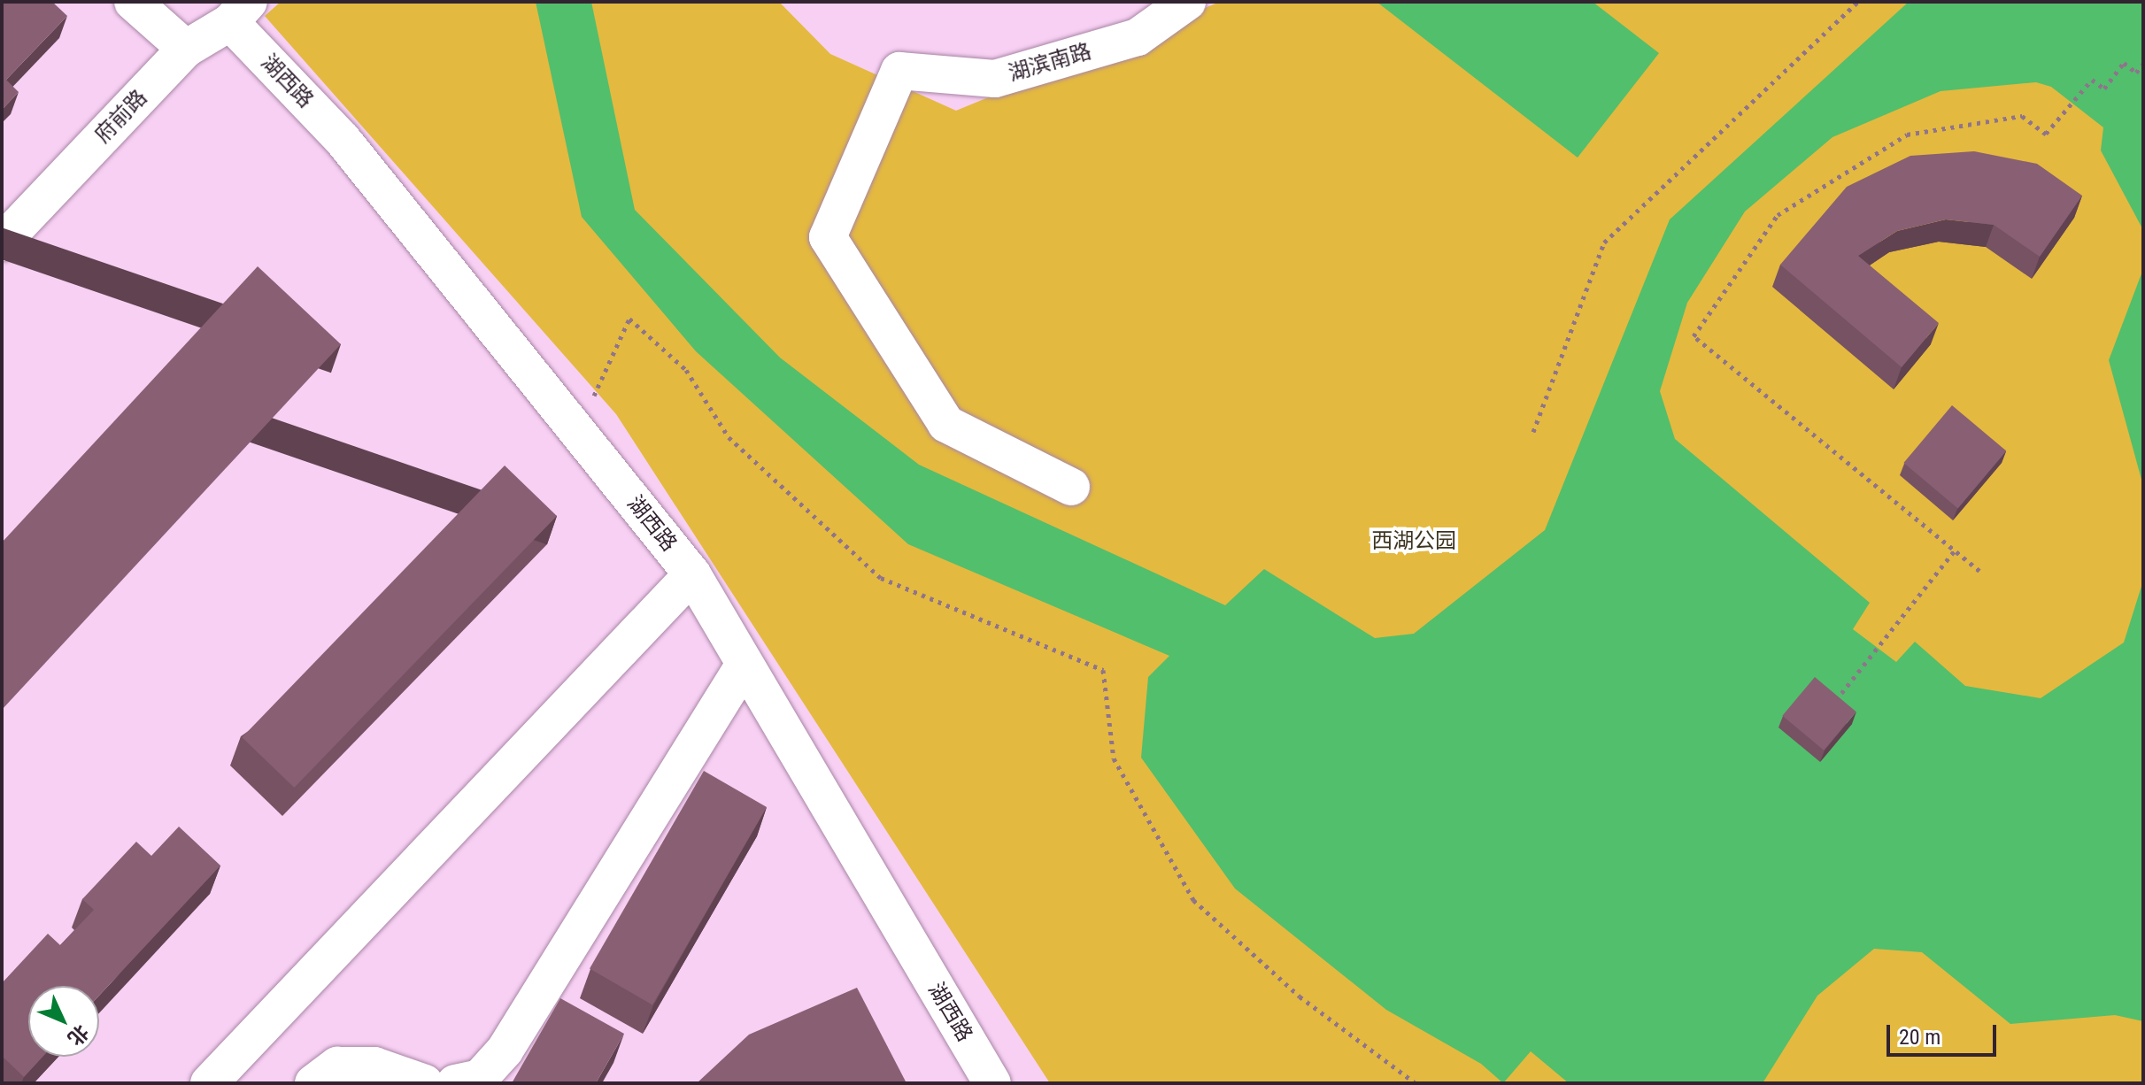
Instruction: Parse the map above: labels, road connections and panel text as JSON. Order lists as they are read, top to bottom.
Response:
{
  "streets": {
    "street": ["湖滨南路", "湖西路", "府前路"]
  },
  "crossings": [
    ["湖西路", "府前路"]
  ],
  "parks": ["西湖公园"],
  "scale_bar": "20 m",
  "north": "bottom right"
}
